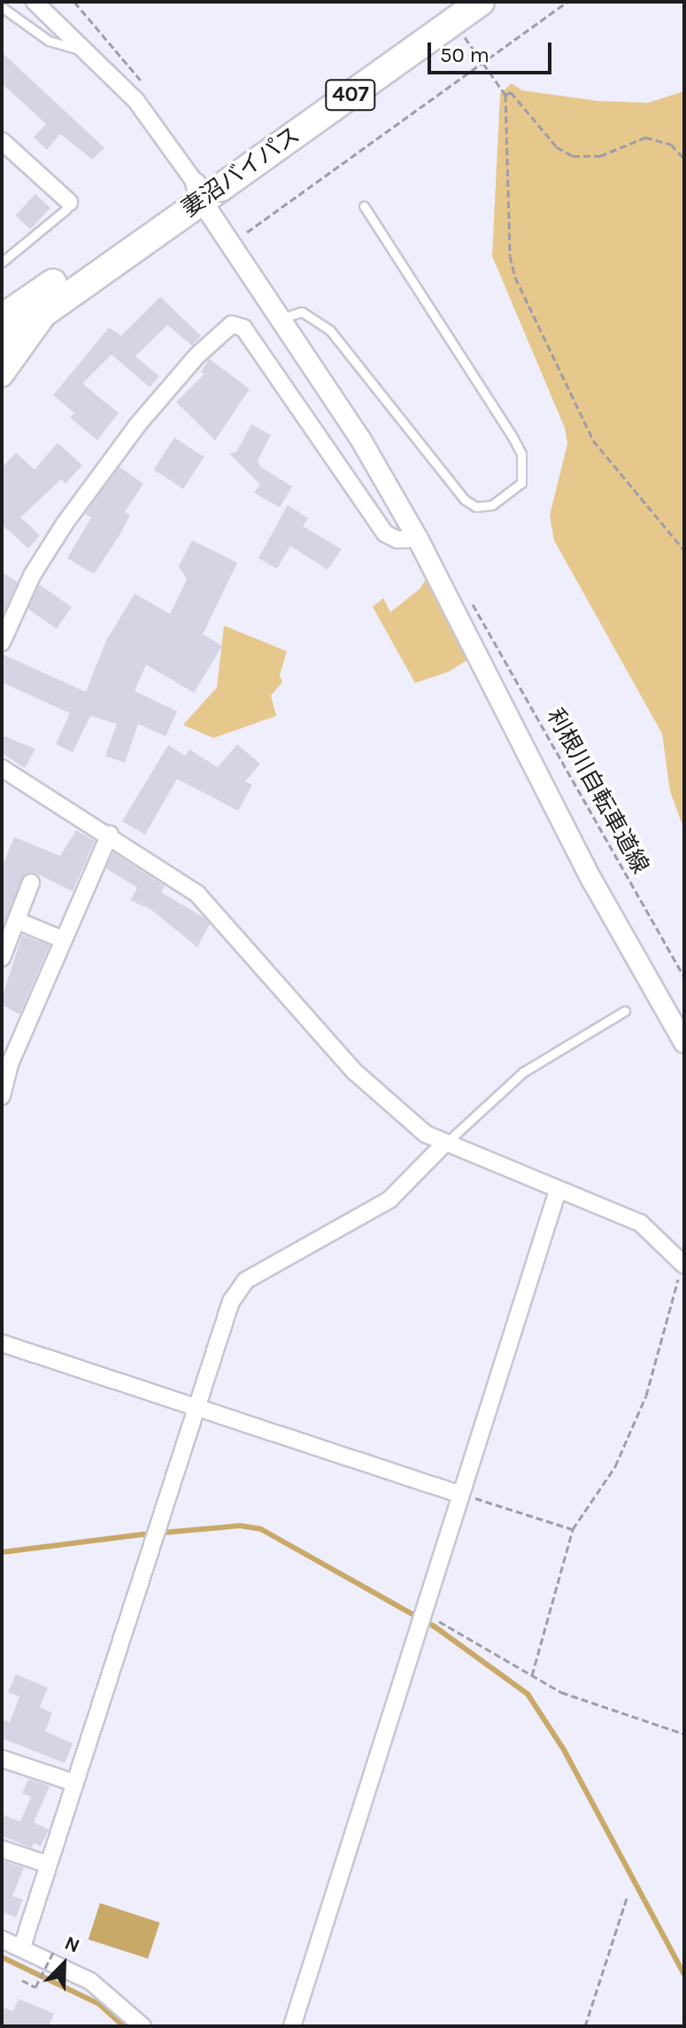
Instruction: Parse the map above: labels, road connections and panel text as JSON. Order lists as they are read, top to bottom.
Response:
{
  "streets": {
    "highway": ["407", "妻沼バイパス"],
    "path": ["利根川自転車道線"]
  },
  "scale_bar": "50 m",
  "north": "top right"
}
